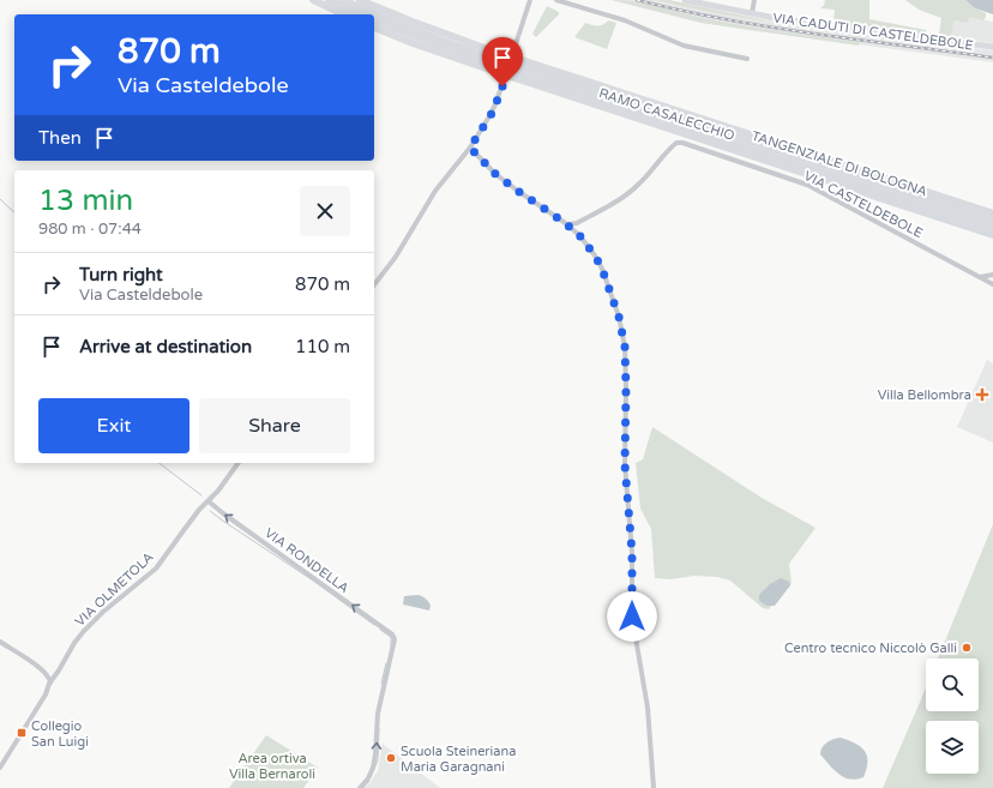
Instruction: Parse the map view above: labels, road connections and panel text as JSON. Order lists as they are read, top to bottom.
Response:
{
  "streets": {
    "highway": ["RAMO CASALECCHIO", "TANGENZIALE DI BOLOGNA"],
    "main road": ["VIA CADUTI DI CASTELDEBOLE"],
    "street": ["VIA CASTELDEBOLE", "VIA RONDELLA", "VIA OLMETOLA"]
  },
  "crossings": [
    ["VIA RONDELLA", "VIA OLMETOLA"]
  ],
  "one_way": ["VIA RONDELLA"],
  "parks": ["Area ortiva Villa Bernaroli"],
  "places": {
    "health": ["Villa Bellombra"],
    "other": ["Centro tecnico Niccolò Galli", "Scuola Steineriana Maria Garagnani"],
    "transit": ["Collegio San Luigi"]
  },
  "page": {
    "turn": ["870 m", "Via Casteldebole"],
    "then": "Then",
    "heading": ["13 min", "980 m · 07:44"],
    "list": [
      {
        "name": "Turn right",
        "note": "Via Casteldebole",
        "value": "870 m"
      },
      {
        "name": "Arrive at destination",
        "value": "110 m"
      }
    ],
    "buttons": ["Exit", "Share"]
  }
}
